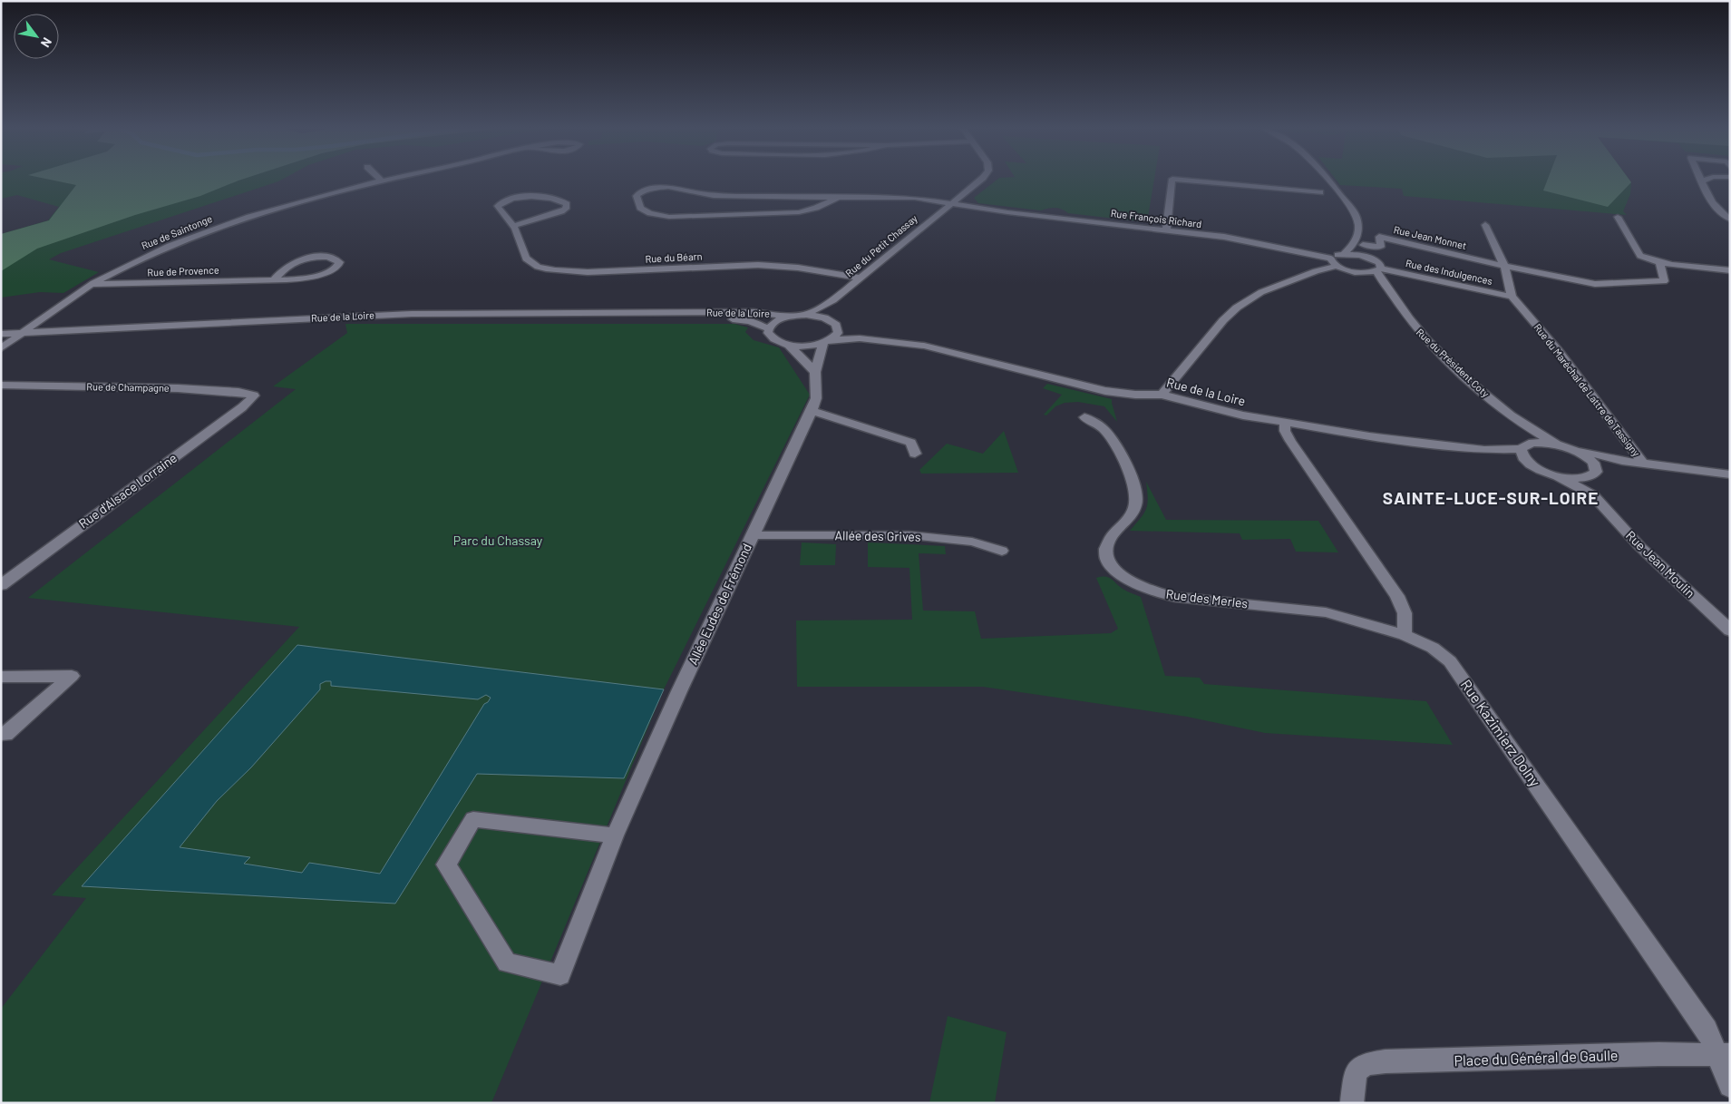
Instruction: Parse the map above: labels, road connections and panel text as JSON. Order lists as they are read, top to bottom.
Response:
{
  "streets": {
    "street": [
      "Rue François Richard",
      "Rue de Saintonge",
      "Rue Jean Monnet",
      "Rue du Petit Chassay",
      "Rue du Béarn",
      "Rue de Provence",
      "Rue des Indulgences",
      "Rue de la Loire",
      "Rue du Président Coty",
      "Rue de Champagne",
      "Rue du Maréchal de Lattre de Tassigny",
      "Rue d'Alsace Lorraine",
      "Allée des Grives",
      "Rue Jean Moulin",
      "Rue des Merles",
      "Allée Eudes de Frémond",
      "Rue Kazimierz Dolny",
      "Place du Général de Gaulle"
    ]
  },
  "crossings": [
    ["Rue François Richard", "Rue du Petit Chassay"],
    ["Rue François Richard", "Rue du Président Coty"],
    ["Rue de Saintonge", "Rue de Provence"],
    ["Rue de Saintonge", "Rue de la Loire"],
    ["Rue du Petit Chassay", "Rue du Béarn"],
    ["Rue du Petit Chassay", "Rue de la Loire"],
    ["Rue des Indulgences", "Rue du Président Coty"],
    ["Rue des Indulgences", "Rue du Maréchal de Lattre de Tassigny"],
    ["Rue de la Loire", "Rue Jean Moulin"],
    ["Rue de la Loire", "Allée Eudes de Frémond"],
    ["Rue de Champagne", "Rue d'Alsace Lorraine"],
    ["Allée des Grives", "Allée Eudes de Frémond"],
    ["Rue des Merles", "Rue Kazimierz Dolny"],
    ["Rue Kazimierz Dolny", "Place du Général de Gaulle"]
  ],
  "districts": ["SAINTE-LUCE-SUR-LOIRE"],
  "parks": ["Parc du Chassay"],
  "north": "bottom right"
}
